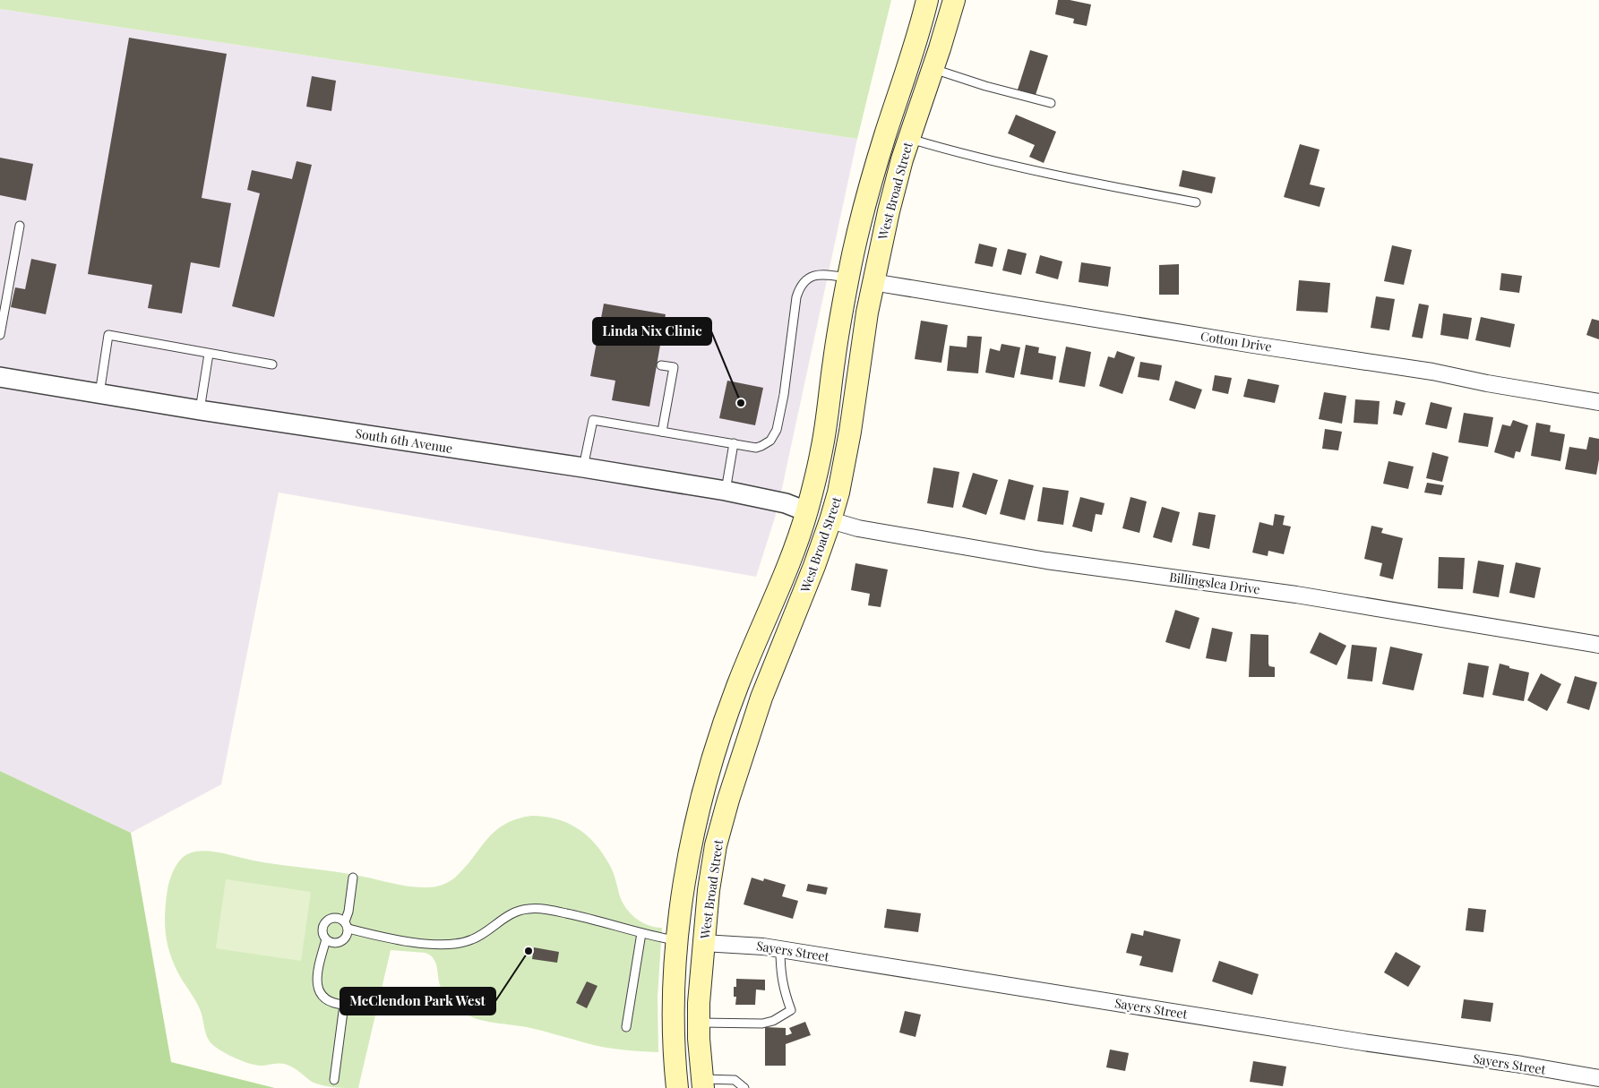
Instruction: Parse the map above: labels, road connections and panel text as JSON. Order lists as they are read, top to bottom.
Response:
{
  "streets": {
    "main road": ["West Broad Street"],
    "street": [
      "Cotton Drive",
      "South 6th Avenue",
      "Billingslea Drive",
      "Sayers Street"
    ]
  },
  "crossings": [
    ["West Broad Street", "Cotton Drive"],
    ["West Broad Street", "South 6th Avenue"],
    ["West Broad Street", "Billingslea Drive"],
    ["West Broad Street", "Sayers Street"]
  ],
  "places": ["Linda Nix Clinic", "McClendon Park West"]
}
